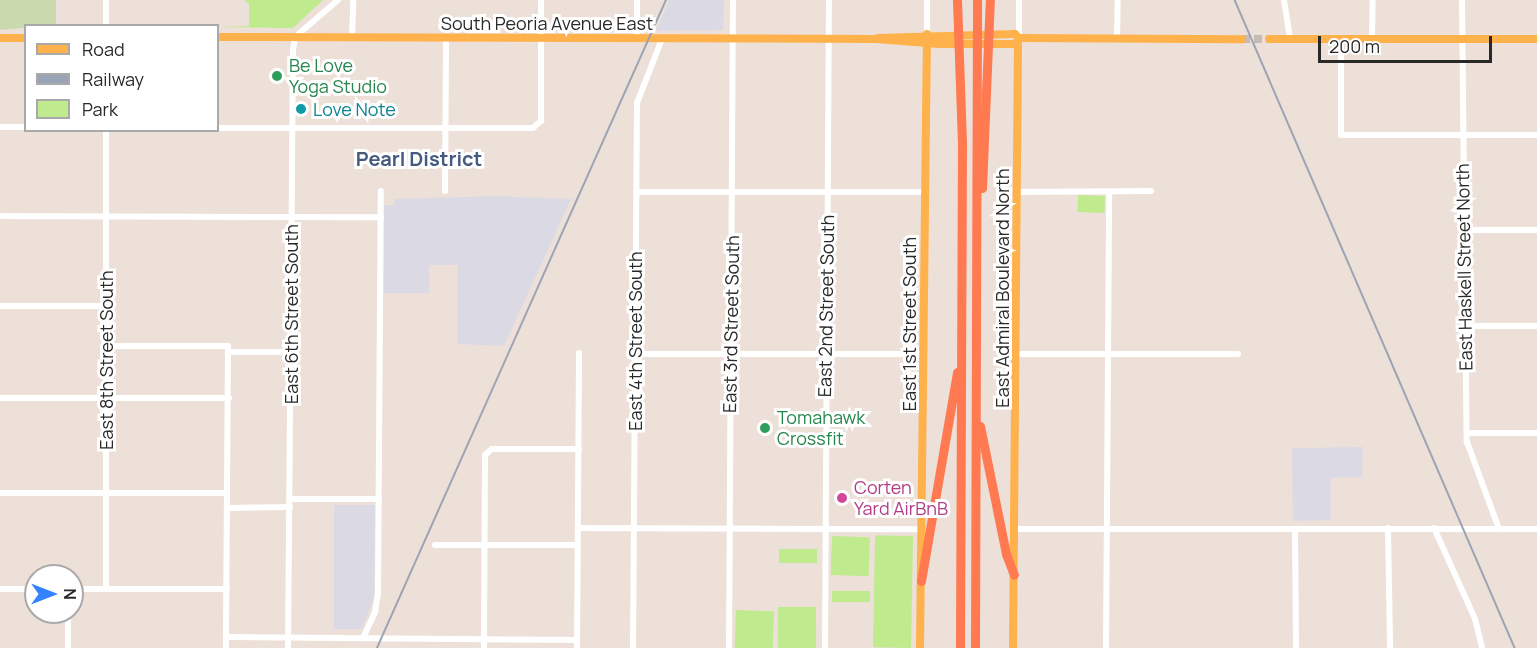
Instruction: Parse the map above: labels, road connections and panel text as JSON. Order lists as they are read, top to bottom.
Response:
{
  "streets": {
    "main road": ["South Peoria Avenue East", "East Admiral Boulevard North", "East 1st Street South"],
    "street": [
      "East Haskell Street North",
      "East 2nd Street South",
      "East 6th Street South",
      "East 3rd Street South",
      "East 4th Street South",
      "East 8th Street South"
    ]
  },
  "crossings": [
    ["South Peoria Avenue East", "East Admiral Boulevard North"],
    ["South Peoria Avenue East", "East 2nd Street South"],
    ["South Peoria Avenue East", "East 6th Street South"],
    ["South Peoria Avenue East", "East 3rd Street South"],
    ["South Peoria Avenue East", "East 1st Street South"],
    ["South Peoria Avenue East", "East 4th Street South"]
  ],
  "districts": ["Pearl District"],
  "places": [
    "Be Love Yoga Studio",
    "Love Note",
    "Tomahawk Crossfit",
    "Corten Yard AirBnB"
  ],
  "legend": ["Road", "Railway", "Park"],
  "scale_bar": "200 m",
  "north": "right"
}
